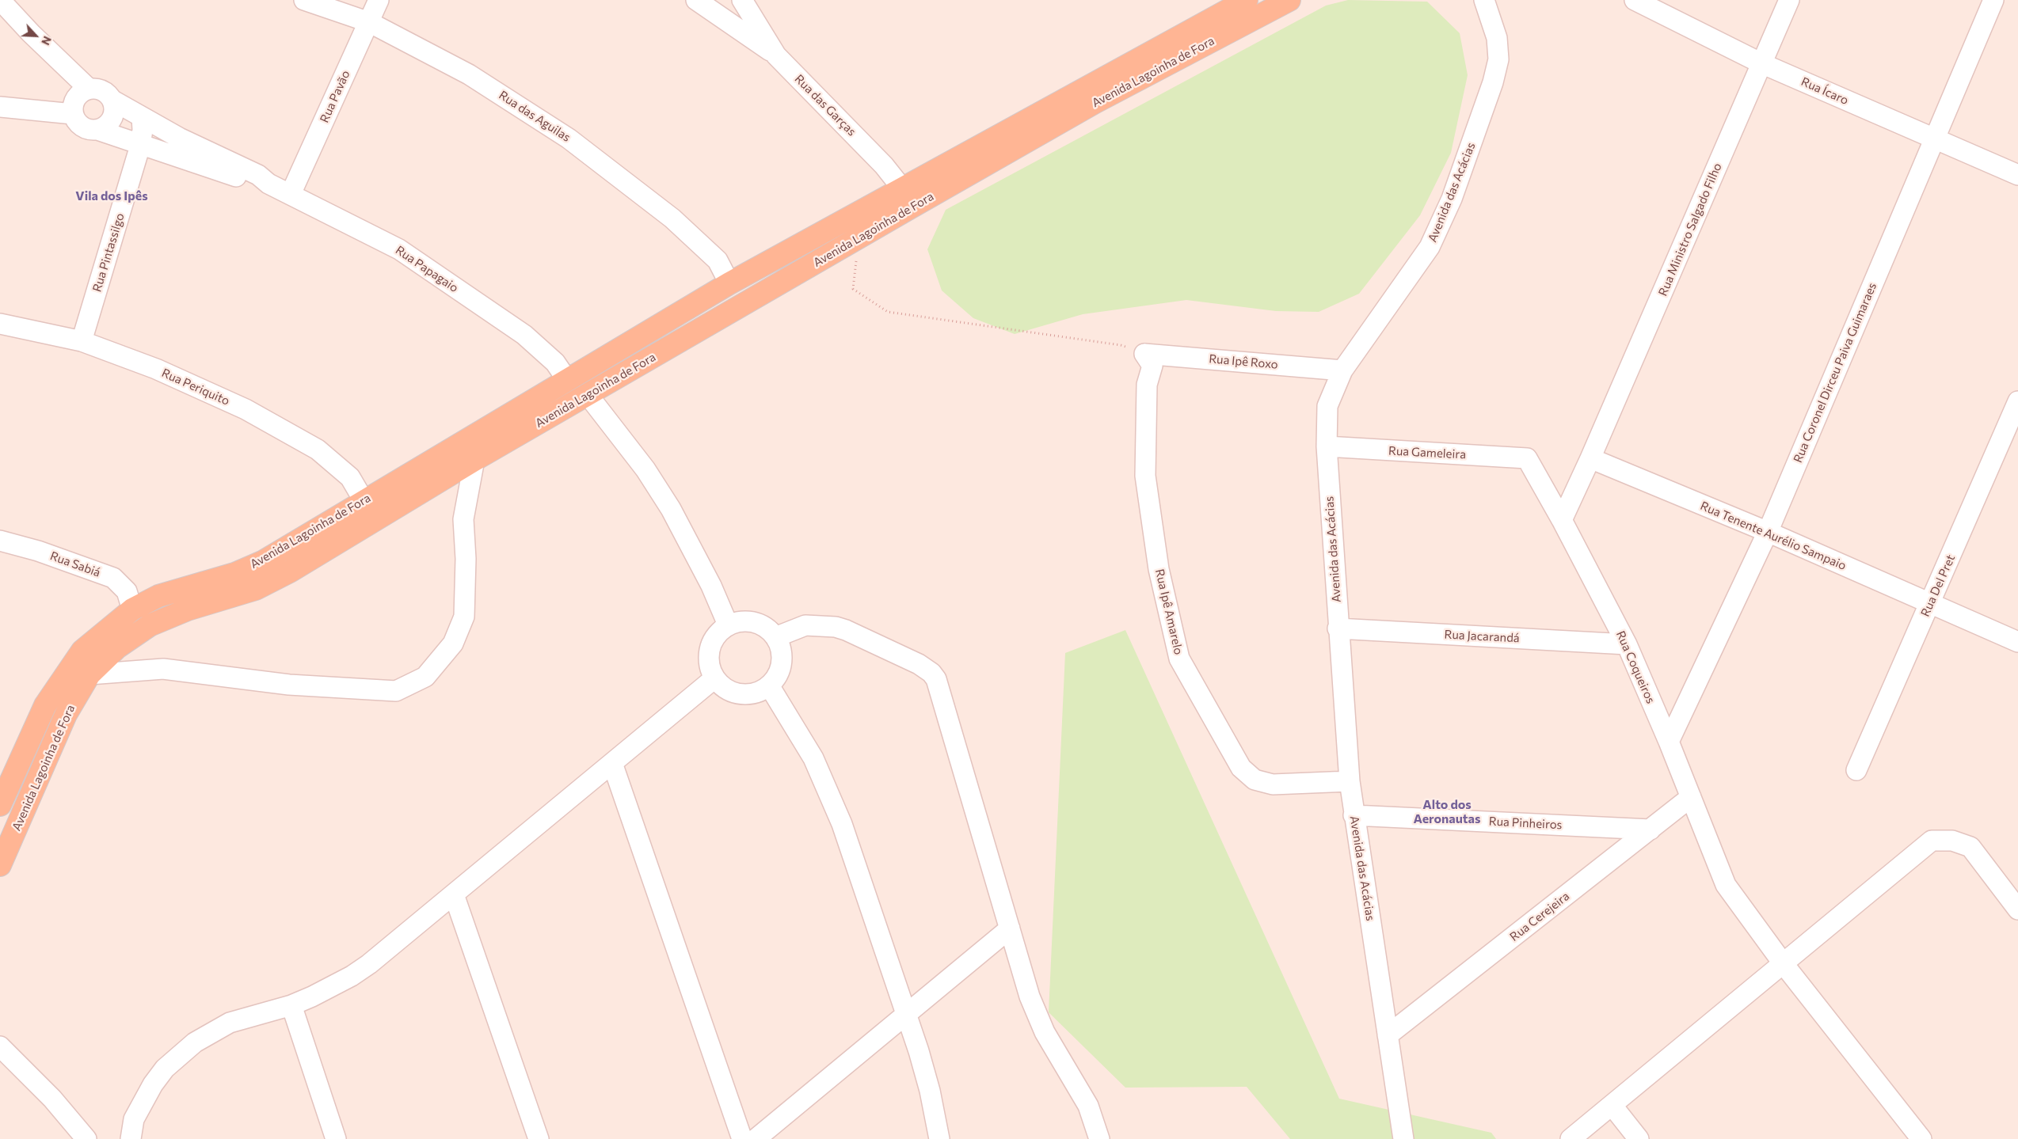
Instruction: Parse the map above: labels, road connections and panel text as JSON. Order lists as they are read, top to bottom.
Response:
{
  "streets": {
    "main road": ["Avenida Lagoinha de Fora"],
    "street": [
      "Rua Ícaro",
      "Rua Pavão",
      "Rua das Garças",
      "Rua das Aguilas",
      "Avenida das Acácias",
      "Rua Ministro Salgado Filho",
      "Rua Pintassilgo",
      "Rua Papagaio",
      "Rua Ipê Roxo",
      "Rua Coronel Dirceu Paiva Guimaraes",
      "Rua Periquito",
      "Rua Gameleira",
      "Rua Tenente Aurélio Sampaio",
      "Rua Sabiá",
      "Rua Del Pret",
      "Rua Ipê Amarelo",
      "Rua Jacarandá",
      "Rua Coqueiros",
      "Rua Pinheiros",
      "Rua Cerejeira"
    ]
  },
  "crossings": [
    ["Avenida Lagoinha de Fora", "Rua das Garças"],
    ["Avenida Lagoinha de Fora", "Rua das Aguilas"],
    ["Avenida Lagoinha de Fora", "Rua Papagaio"],
    ["Avenida Lagoinha de Fora", "Rua Periquito"],
    ["Avenida Lagoinha de Fora", "Rua Sabiá"],
    ["Rua Ícaro", "Rua Ministro Salgado Filho"],
    ["Rua Ícaro", "Rua Coronel Dirceu Paiva Guimaraes"],
    ["Rua Pavão", "Rua das Aguilas"],
    ["Rua Pavão", "Rua Papagaio"],
    ["Avenida das Acácias", "Rua Ipê Roxo"],
    ["Avenida das Acácias", "Rua Gameleira"],
    ["Avenida das Acácias", "Rua Ipê Amarelo"],
    ["Avenida das Acácias", "Rua Jacarandá"],
    ["Avenida das Acácias", "Rua Pinheiros"],
    ["Avenida das Acácias", "Rua Cerejeira"],
    ["Rua Ministro Salgado Filho", "Rua Tenente Aurélio Sampaio"],
    ["Rua Pintassilgo", "Rua Papagaio"],
    ["Rua Pintassilgo", "Rua Periquito"],
    ["Rua Ipê Roxo", "Rua Ipê Amarelo"],
    ["Rua Coronel Dirceu Paiva Guimaraes", "Rua Tenente Aurélio Sampaio"],
    ["Rua Coronel Dirceu Paiva Guimaraes", "Rua Coqueiros"],
    ["Rua Gameleira", "Rua Coqueiros"],
    ["Rua Tenente Aurélio Sampaio", "Rua Del Pret"],
    ["Rua Jacarandá", "Rua Coqueiros"],
    ["Rua Coqueiros", "Rua Cerejeira"],
    ["Rua Pinheiros", "Rua Cerejeira"]
  ],
  "districts": ["Vila dos Ipês", "Alto dos Aeronautas"],
  "north": "bottom right"
}
